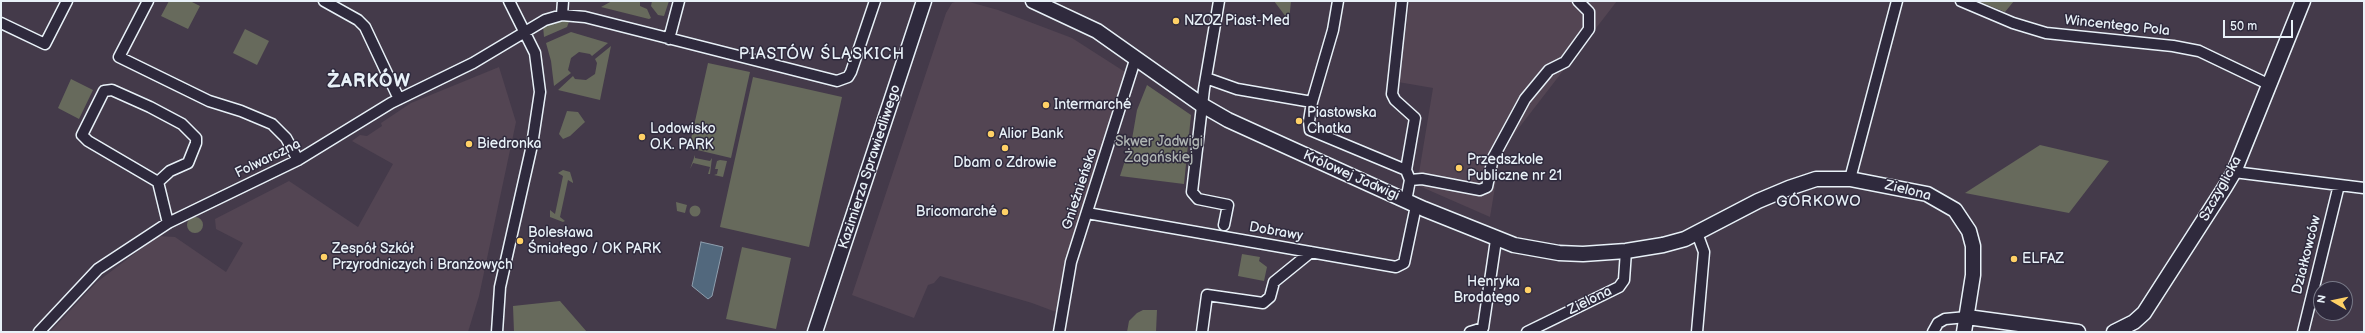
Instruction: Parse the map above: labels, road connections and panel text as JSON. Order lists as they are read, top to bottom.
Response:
{
  "streets": {
    "street": [
      "Wincentego Pola",
      "Folwarczna",
      "Kazimierza Sprawiedliwego",
      "Królowej Jadwigi",
      "Gnieźnieńska",
      "Szczyglicka",
      "Zielona",
      "Dobrawy",
      "Działkowców"
    ]
  },
  "crossings": [
    ["Wincentego Pola", "Szczyglicka"],
    ["Królowej Jadwigi", "Gnieźnieńska"],
    ["Królowej Jadwigi", "Zielona"],
    ["Królowej Jadwigi", "Dobrawy"],
    ["Gnieźnieńska", "Dobrawy"]
  ],
  "districts": ["PIASTÓW ŚLĄSKICH", "ŻARKÓW", "GÓRKOWO"],
  "parks": ["Skwer Jadwigi Żagańskiej"],
  "places": [
    "NZOZ Piast-Med",
    "Intermarché",
    "Piastowska Chatka",
    "Alior Bank",
    "Lodowisko O.K. PARK",
    "Biedronka",
    "Dbam o Zdrowie",
    "Przedszkole Publiczne nr 21",
    "Bricomarché",
    "Bolesława Śmiałego / OK PARK",
    "Zespół Szkół Przyrodniczych i Branżowych",
    "ELFAZ",
    "Henryka Brodatego"
  ],
  "scale_bar": "50 m",
  "north": "left"
}
